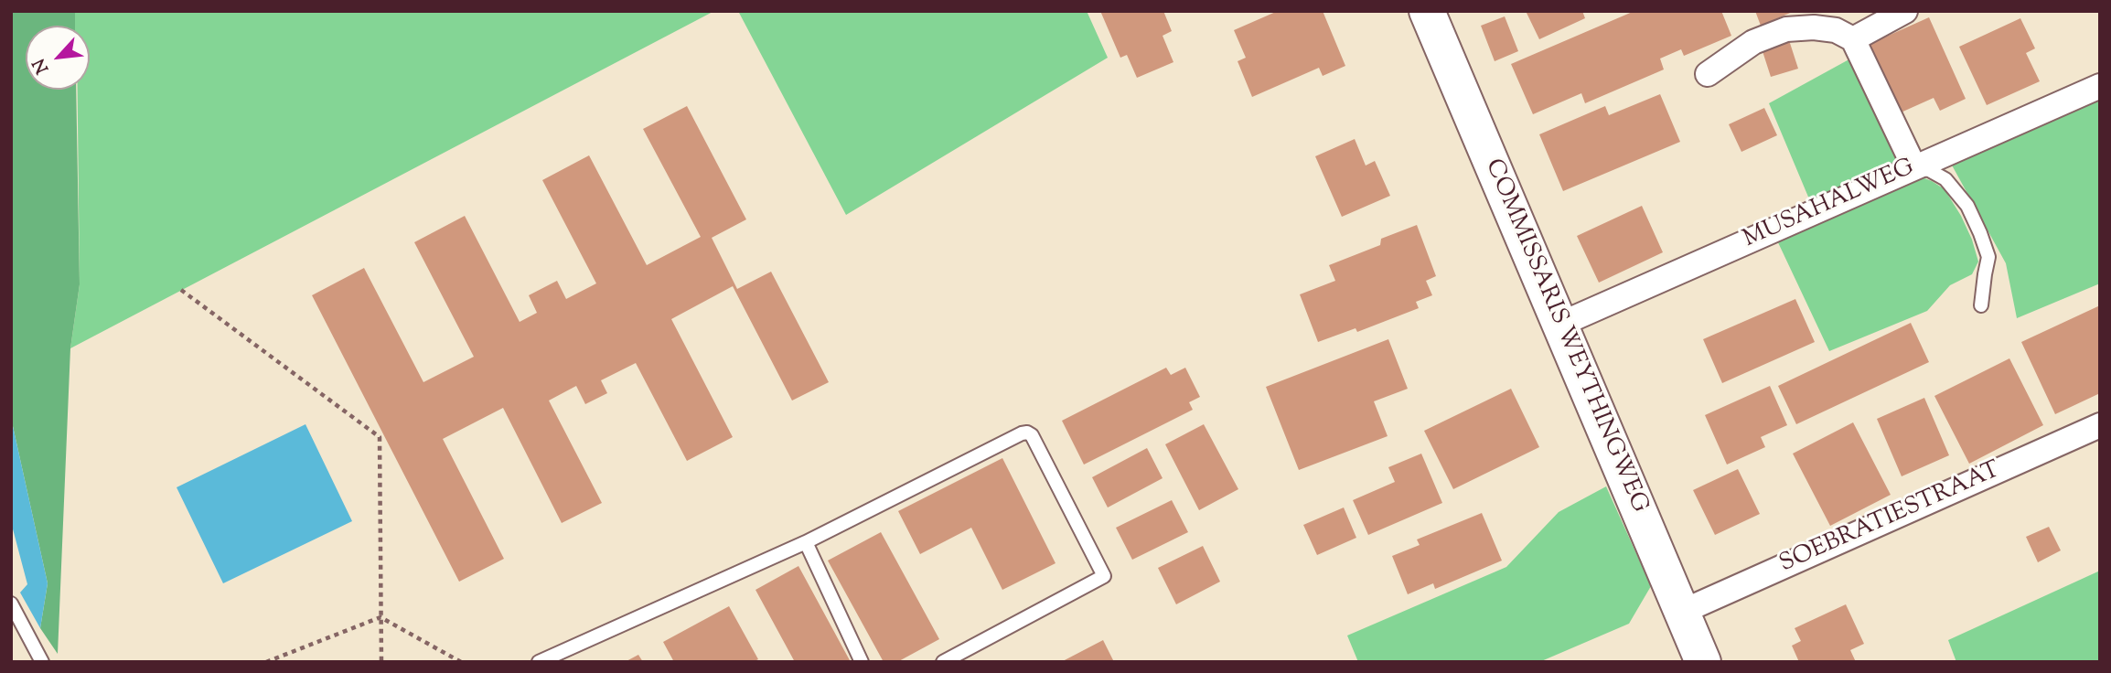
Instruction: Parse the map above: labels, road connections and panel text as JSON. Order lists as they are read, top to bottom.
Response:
{
  "streets": {
    "main road": ["COMMISSARIS WEYTHINGWEG"],
    "street": ["MUSAHALWEG", "SOEBRATIESTRAAT"]
  },
  "crossings": [
    ["MUSAHALWEG", "COMMISSARIS WEYTHINGWEG"],
    ["COMMISSARIS WEYTHINGWEG", "SOEBRATIESTRAAT"]
  ],
  "north": "bottom left"
}
